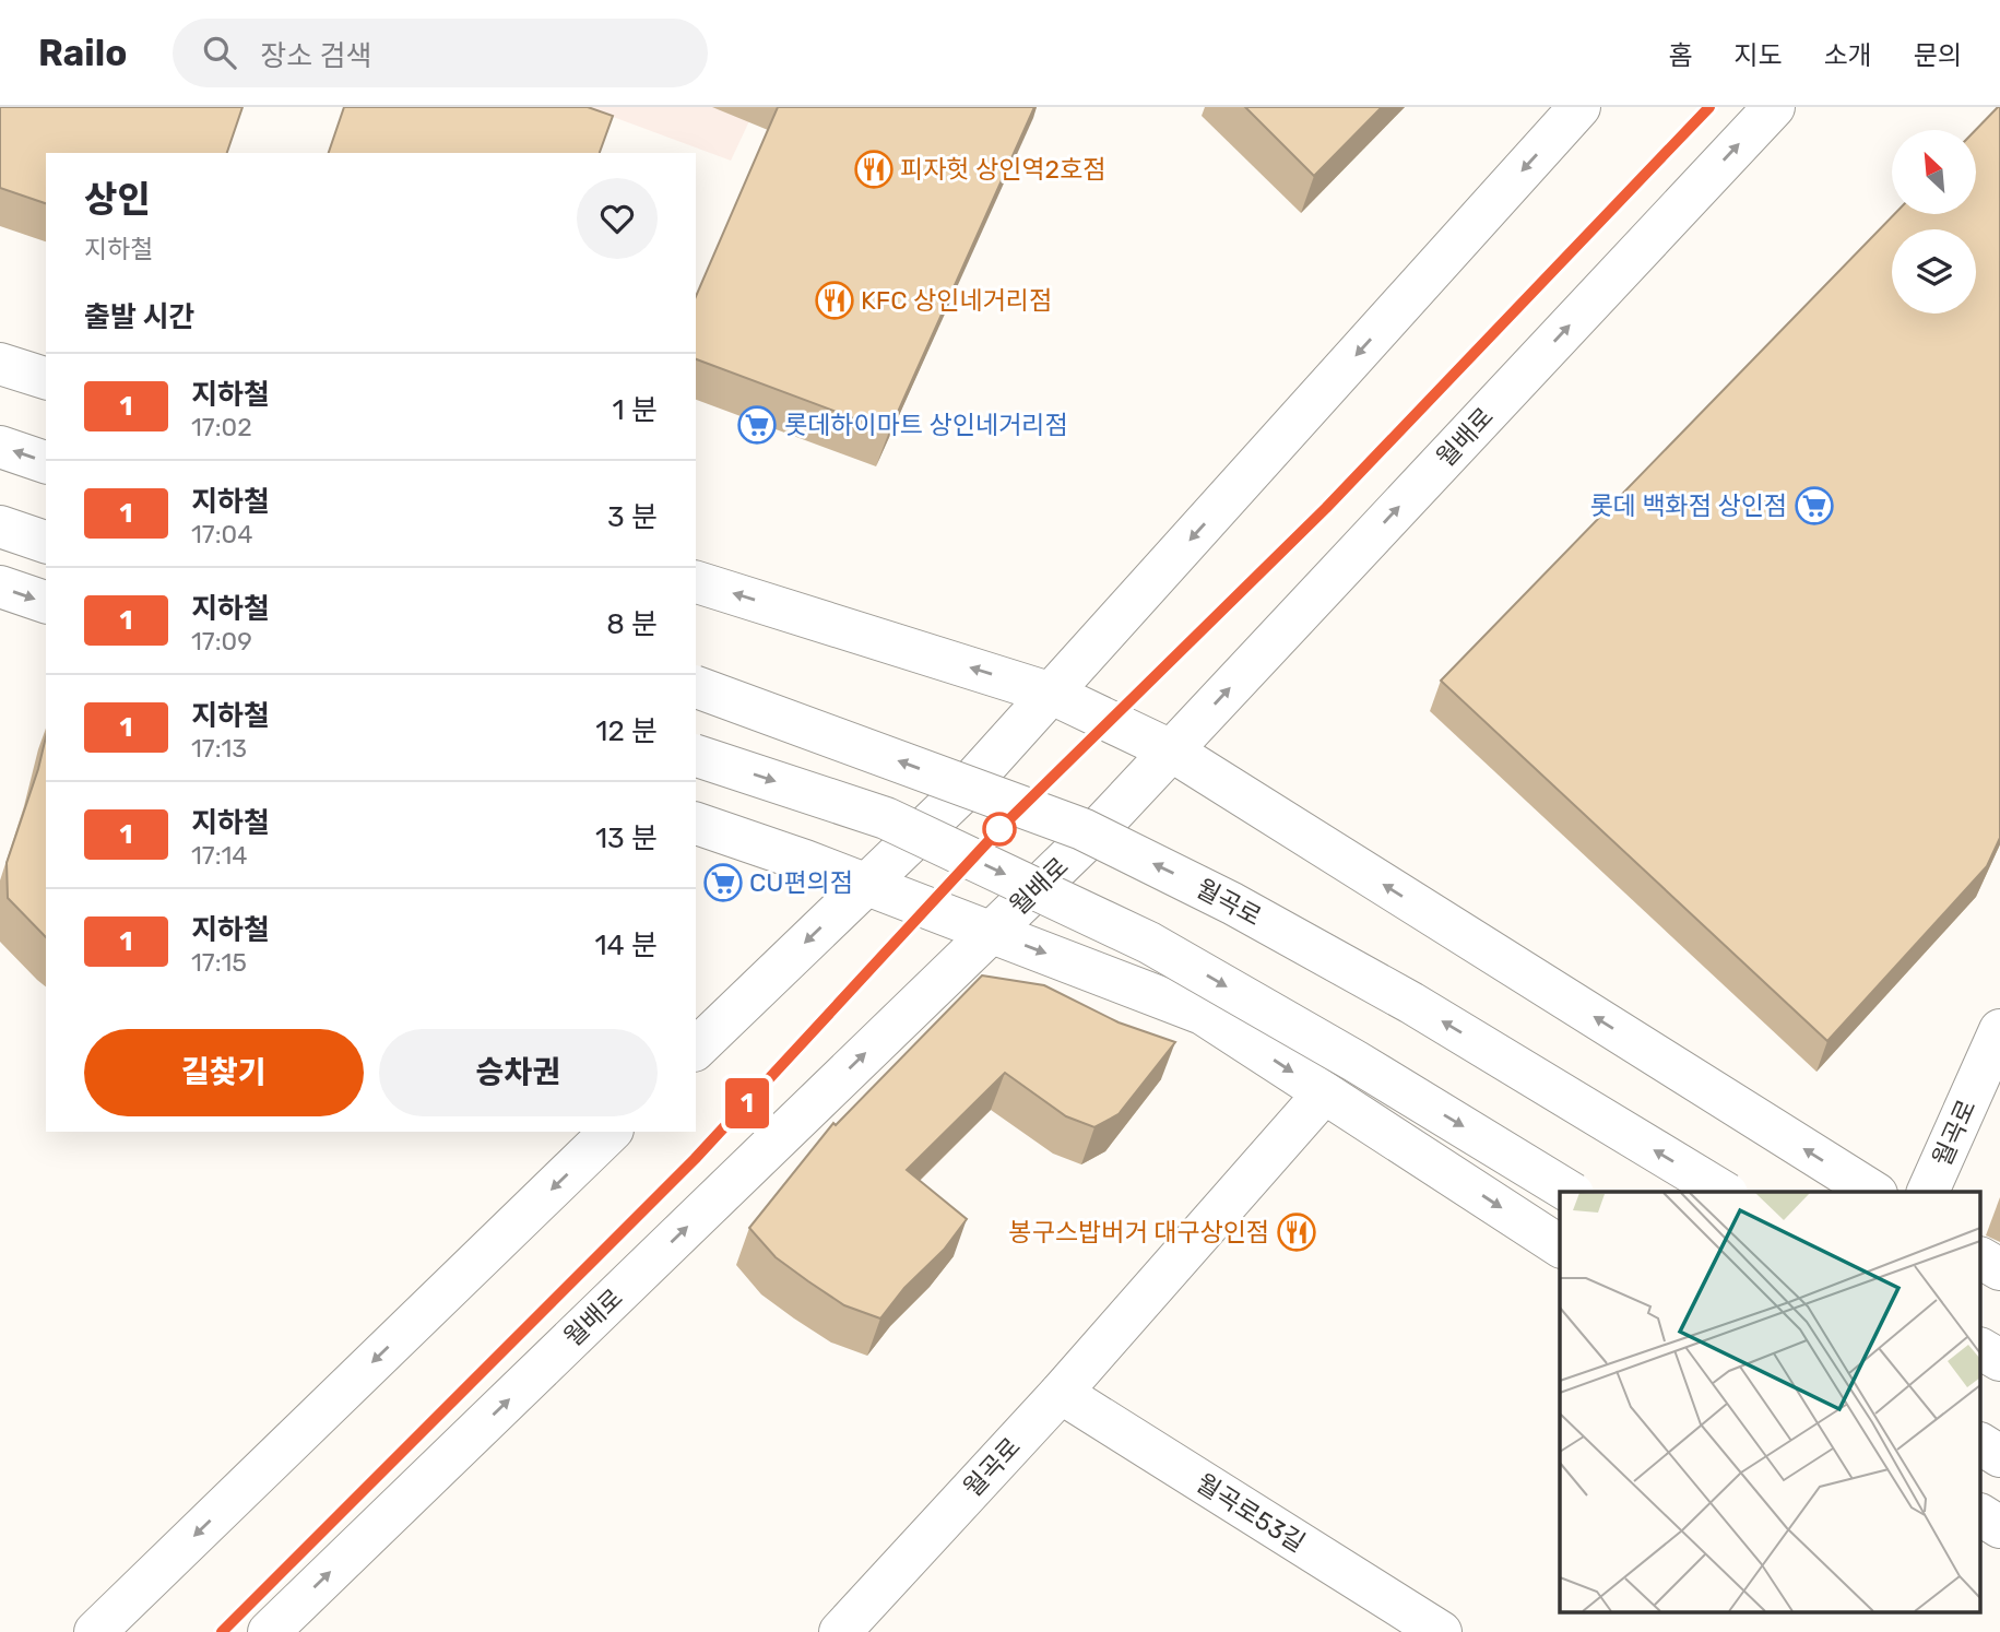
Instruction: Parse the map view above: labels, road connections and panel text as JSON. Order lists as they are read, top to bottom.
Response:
{
  "streets": {
    "main road": ["월배로", "월곡로", "월곡로53길"]
  },
  "crossings": [
    ["월곡로", "월곡로53길"]
  ],
  "places": {
    "restaurant": ["피자헛 상인역2호점", "KFC 상인네거리점", "봉구스밥버거 대구상인점"],
    "supermarket": ["롯데하이마트 상인네거리점", "롯데 백화점 상인점", "CU편의점"]
  },
  "lines": ["metro line 1"],
  "north": "top left",
  "page": {
    "header": "Railo",
    "search": "장소 검색",
    "nav": [
      "홈",
      "지도",
      "소개",
      "문의"
    ],
    "on_map": "1",
    "heading": [
      ["상인", "지하철"],
      "출발 시간"
    ],
    "list": [
      {
        "mark": "1",
        "name": "지하철",
        "note": "17:02",
        "value": "1 분"
      },
      {
        "mark": "1",
        "name": "지하철",
        "note": "17:04",
        "value": "3 분"
      },
      {
        "mark": "1",
        "name": "지하철",
        "note": "17:09",
        "value": "8 분"
      },
      {
        "mark": "1",
        "name": "지하철",
        "note": "17:13",
        "value": "12 분"
      },
      {
        "mark": "1",
        "name": "지하철",
        "note": "17:14",
        "value": "13 분"
      },
      {
        "mark": "1",
        "name": "지하철",
        "note": "17:15",
        "value": "14 분"
      }
    ],
    "buttons": ["길찾기", "승차권"]
  }
}
